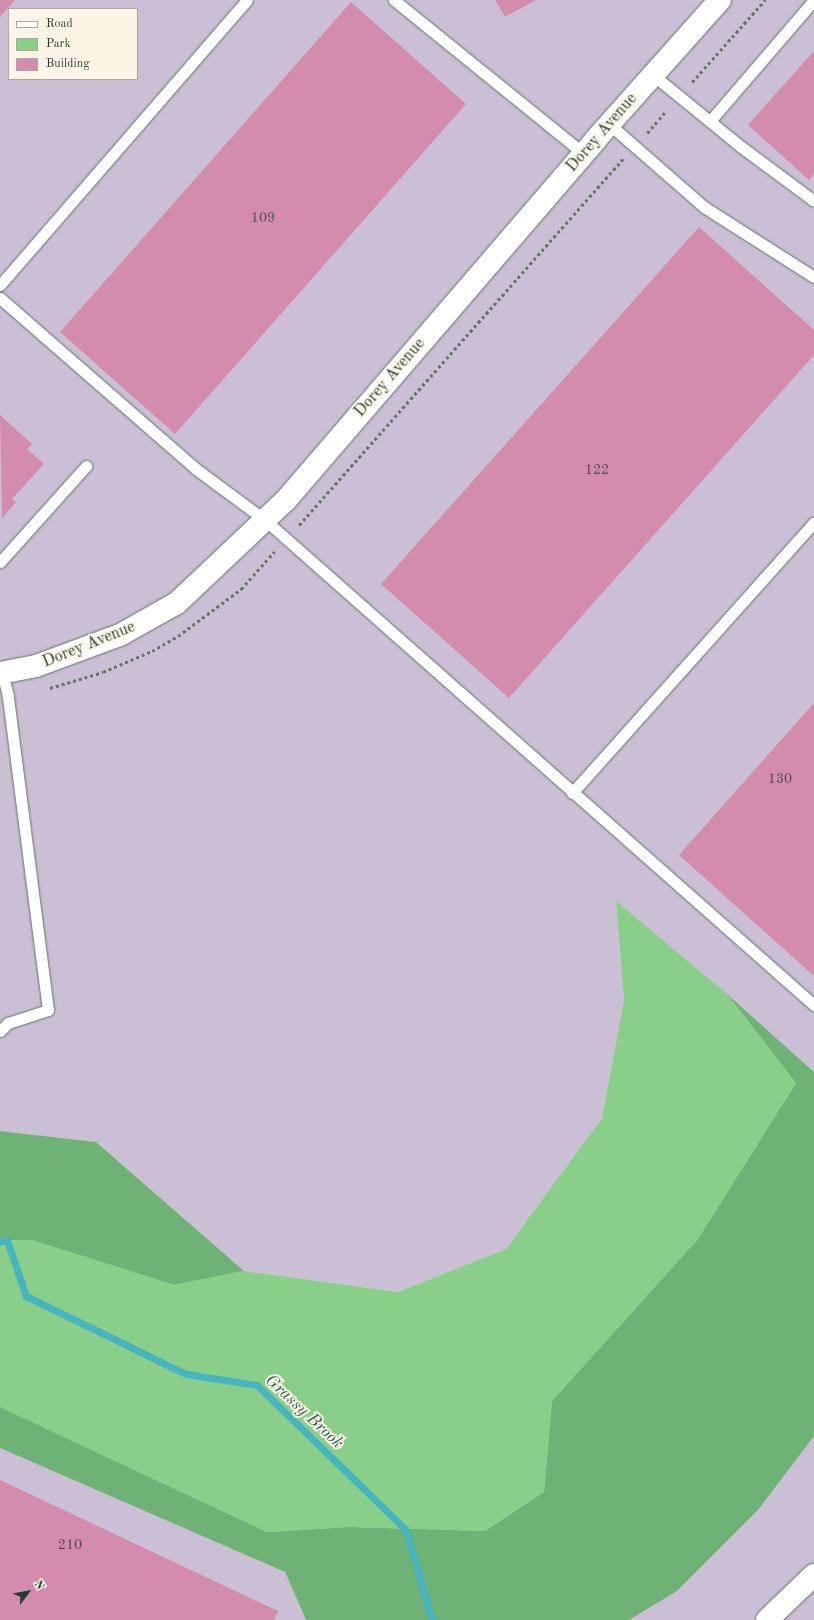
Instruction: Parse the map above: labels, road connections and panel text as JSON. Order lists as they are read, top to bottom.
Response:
{
  "streets": {
    "street": ["Dorey Avenue"]
  },
  "water": ["Grassy Brook"],
  "house_numbers": [
    "109",
    "122",
    "130",
    "210"
  ],
  "legend": ["Road", "Park", "Building"],
  "north": "top right"
}
